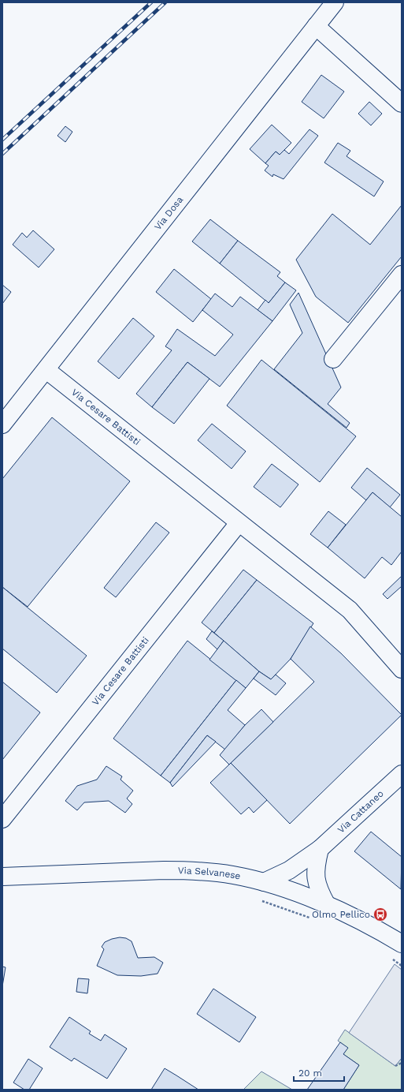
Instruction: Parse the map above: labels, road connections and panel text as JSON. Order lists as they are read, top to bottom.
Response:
{
  "streets": {
    "street": [
      "Via Dosa",
      "Via Cesare Battisti",
      "Via Cattaneo",
      "Via Selvanese"
    ]
  },
  "crossings": [
    ["Via Dosa", "Via Cesare Battisti"],
    ["Via Cattaneo", "Via Selvanese"]
  ],
  "places": {
    "bus stop": ["Olmo Pellico"]
  },
  "scale_bar": "20 m"
}
